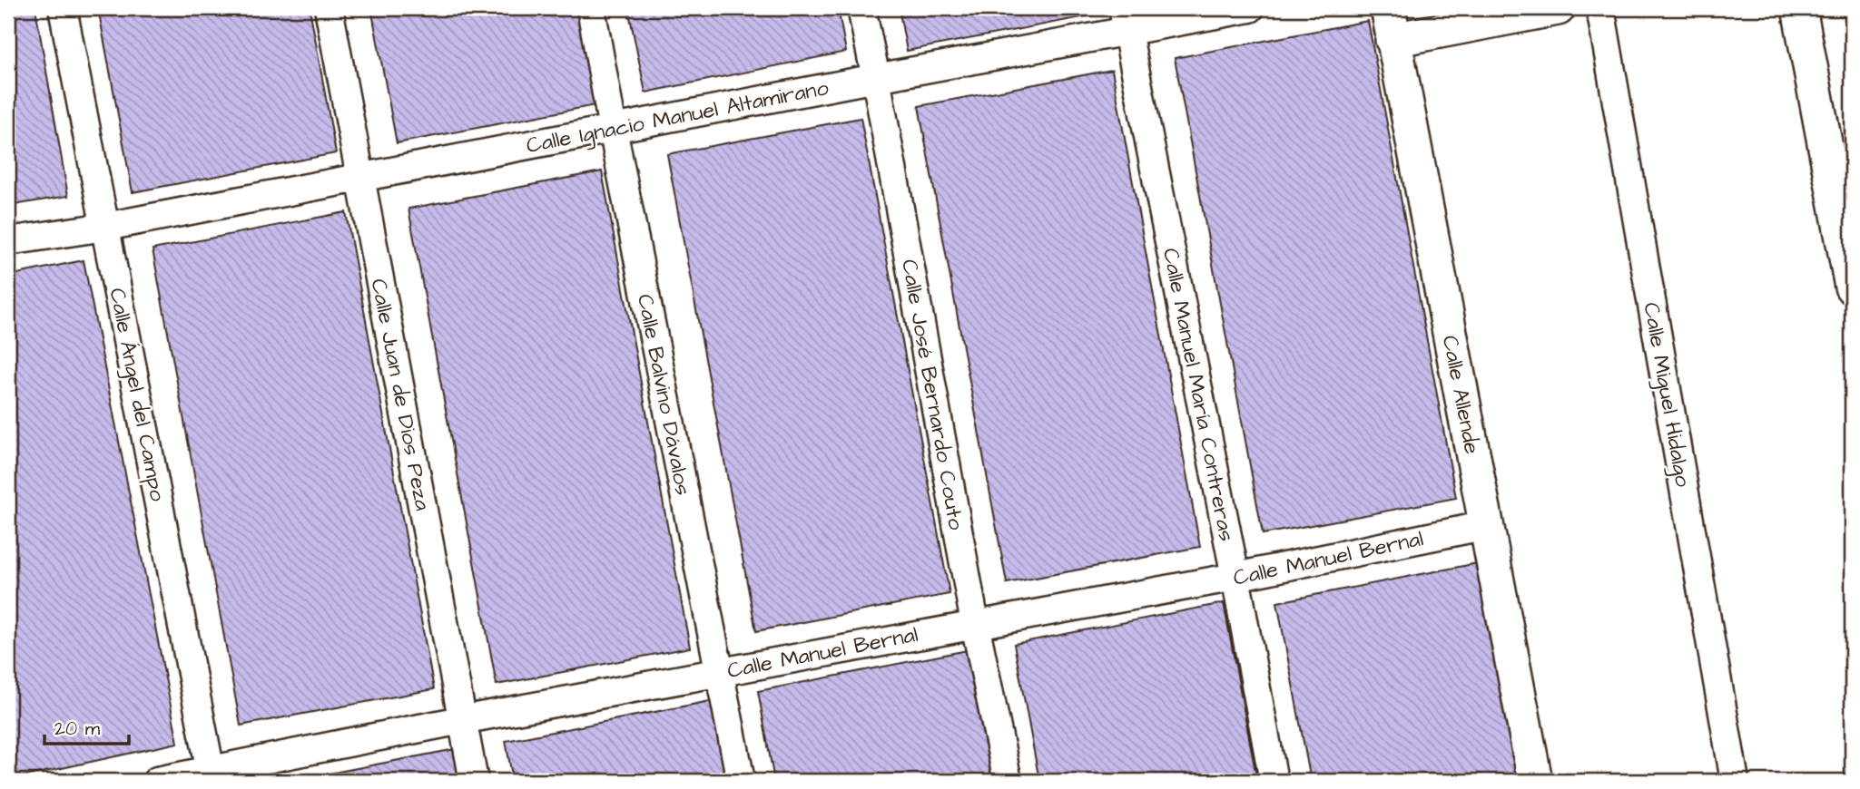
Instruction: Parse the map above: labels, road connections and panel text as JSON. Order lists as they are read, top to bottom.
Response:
{
  "streets": {
    "street": [
      "Calle Ignacio Manuel Altamirano",
      "Calle Ángel del Campo",
      "Calle Juan de Dios Peza",
      "Calle Balvino Dávalos",
      "Calle José Bernardo Couto",
      "Calle Manuel María Contreras",
      "Calle Allende",
      "Calle Miguel Hidalgo",
      "Calle Manuel Bernal"
    ]
  },
  "crossings": [
    ["Calle Ignacio Manuel Altamirano", "Calle Ángel del Campo"],
    ["Calle Ignacio Manuel Altamirano", "Calle Juan de Dios Peza"],
    ["Calle Ignacio Manuel Altamirano", "Calle Balvino Dávalos"],
    ["Calle Ignacio Manuel Altamirano", "Calle José Bernardo Couto"],
    ["Calle Ignacio Manuel Altamirano", "Calle Manuel María Contreras"],
    ["Calle Ángel del Campo", "Calle Manuel Bernal"],
    ["Calle Juan de Dios Peza", "Calle Manuel Bernal"],
    ["Calle Balvino Dávalos", "Calle Manuel Bernal"],
    ["Calle José Bernardo Couto", "Calle Manuel Bernal"],
    ["Calle Manuel María Contreras", "Calle Manuel Bernal"],
    ["Calle Allende", "Calle Manuel Bernal"]
  ],
  "scale_bar": "20 m"
}
